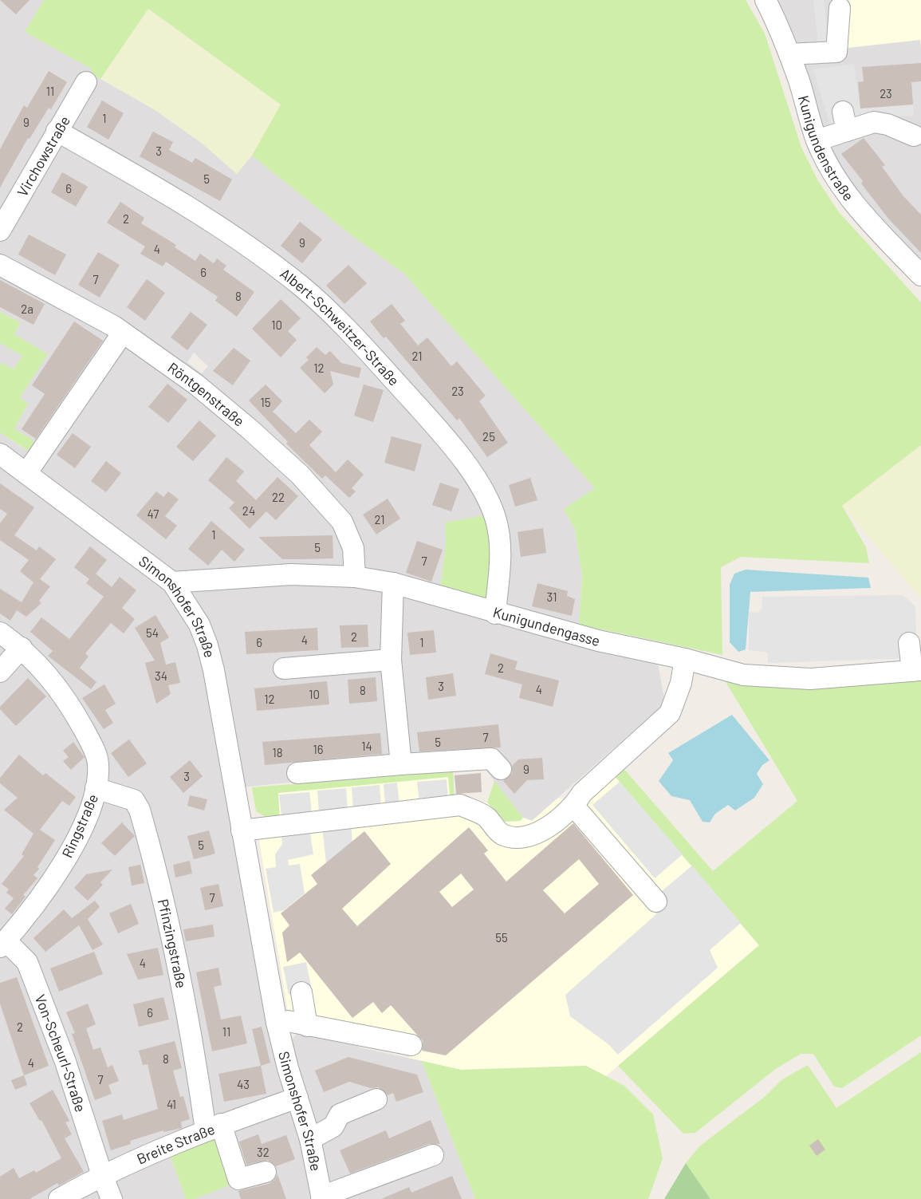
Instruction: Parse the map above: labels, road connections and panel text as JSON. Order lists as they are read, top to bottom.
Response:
{
  "streets": {
    "street": [
      "Kunigundenstraße",
      "Virchowstraße",
      "Albert-Schweitzer-Straße",
      "Röntgenstraße",
      "Simonshofer Straße",
      "Kunigundengasse",
      "Ringstraße",
      "Pfinzingstraße",
      "Von-Scheurl-Straße",
      "Breite Straße"
    ]
  },
  "crossings": [
    ["Virchowstraße", "Albert-Schweitzer-Straße"],
    ["Albert-Schweitzer-Straße", "Kunigundengasse"],
    ["Röntgenstraße", "Kunigundengasse"],
    ["Simonshofer Straße", "Kunigundengasse"],
    ["Simonshofer Straße", "Breite Straße"],
    ["Ringstraße", "Pfinzingstraße"],
    ["Ringstraße", "Von-Scheurl-Straße"],
    ["Pfinzingstraße", "Breite Straße"],
    ["Von-Scheurl-Straße", "Breite Straße"]
  ],
  "house_numbers": [
    "11",
    "23",
    "1",
    "9",
    "3",
    "5",
    "6",
    "2",
    "9",
    "4",
    "6",
    "7",
    "8",
    "2a",
    "10",
    "21",
    "12",
    "23",
    "15",
    "25",
    "22",
    "24",
    "47",
    "21",
    "1",
    "5",
    "7",
    "31",
    "54",
    "2",
    "4",
    "6",
    "1",
    "2",
    "34",
    "3",
    "4",
    "8",
    "10",
    "12",
    "7",
    "5",
    "14",
    "16",
    "18",
    "9",
    "3",
    "5",
    "7",
    "55",
    "4",
    "6",
    "2",
    "11",
    "8",
    "4",
    "7",
    "43",
    "41",
    "32"
  ]
}
